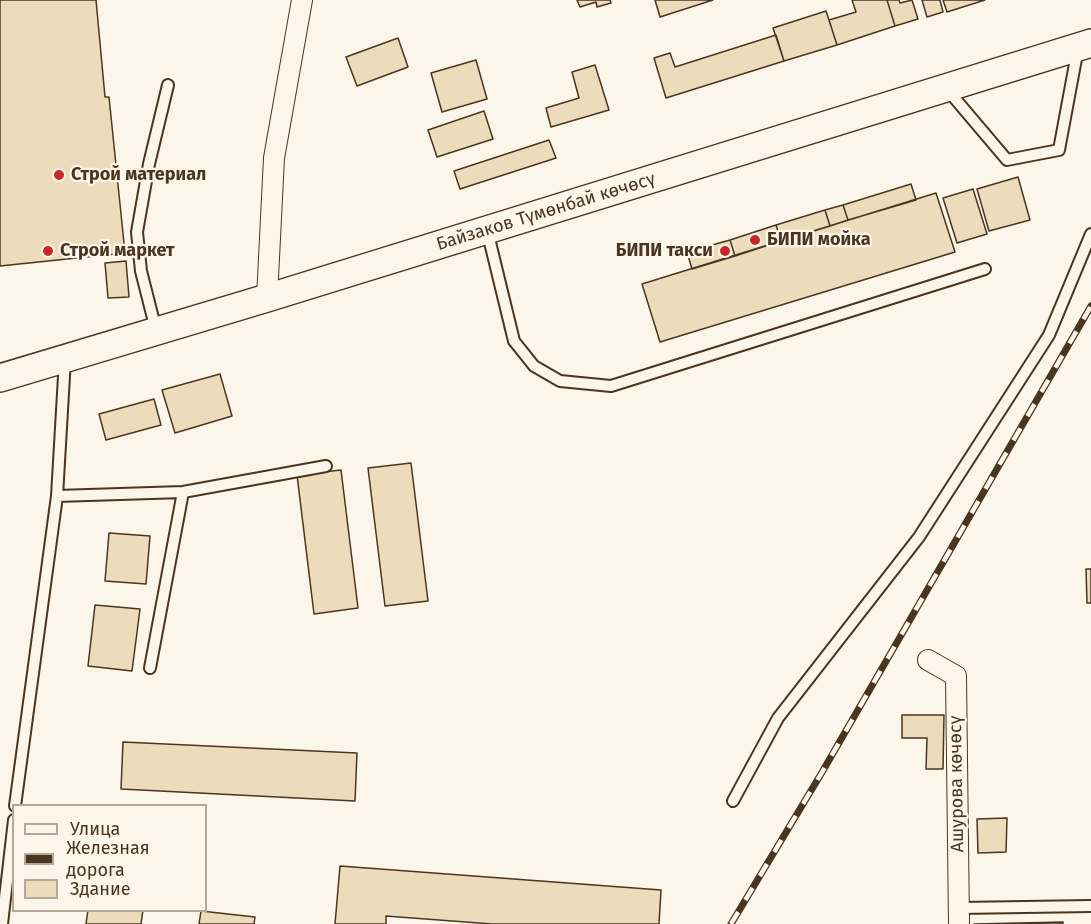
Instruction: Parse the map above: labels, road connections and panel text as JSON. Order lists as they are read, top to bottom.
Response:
{
  "streets": {
    "main road": ["Байзаков Түмөнбай көчөсү"],
    "street": ["Ашурова көчөсү"]
  },
  "places": [
    "Строй материал",
    "БИПИ мойка",
    "Строй маркет",
    "БИПИ такси"
  ],
  "legend": ["Улица", "Железная дорога", "Здание"]
}
